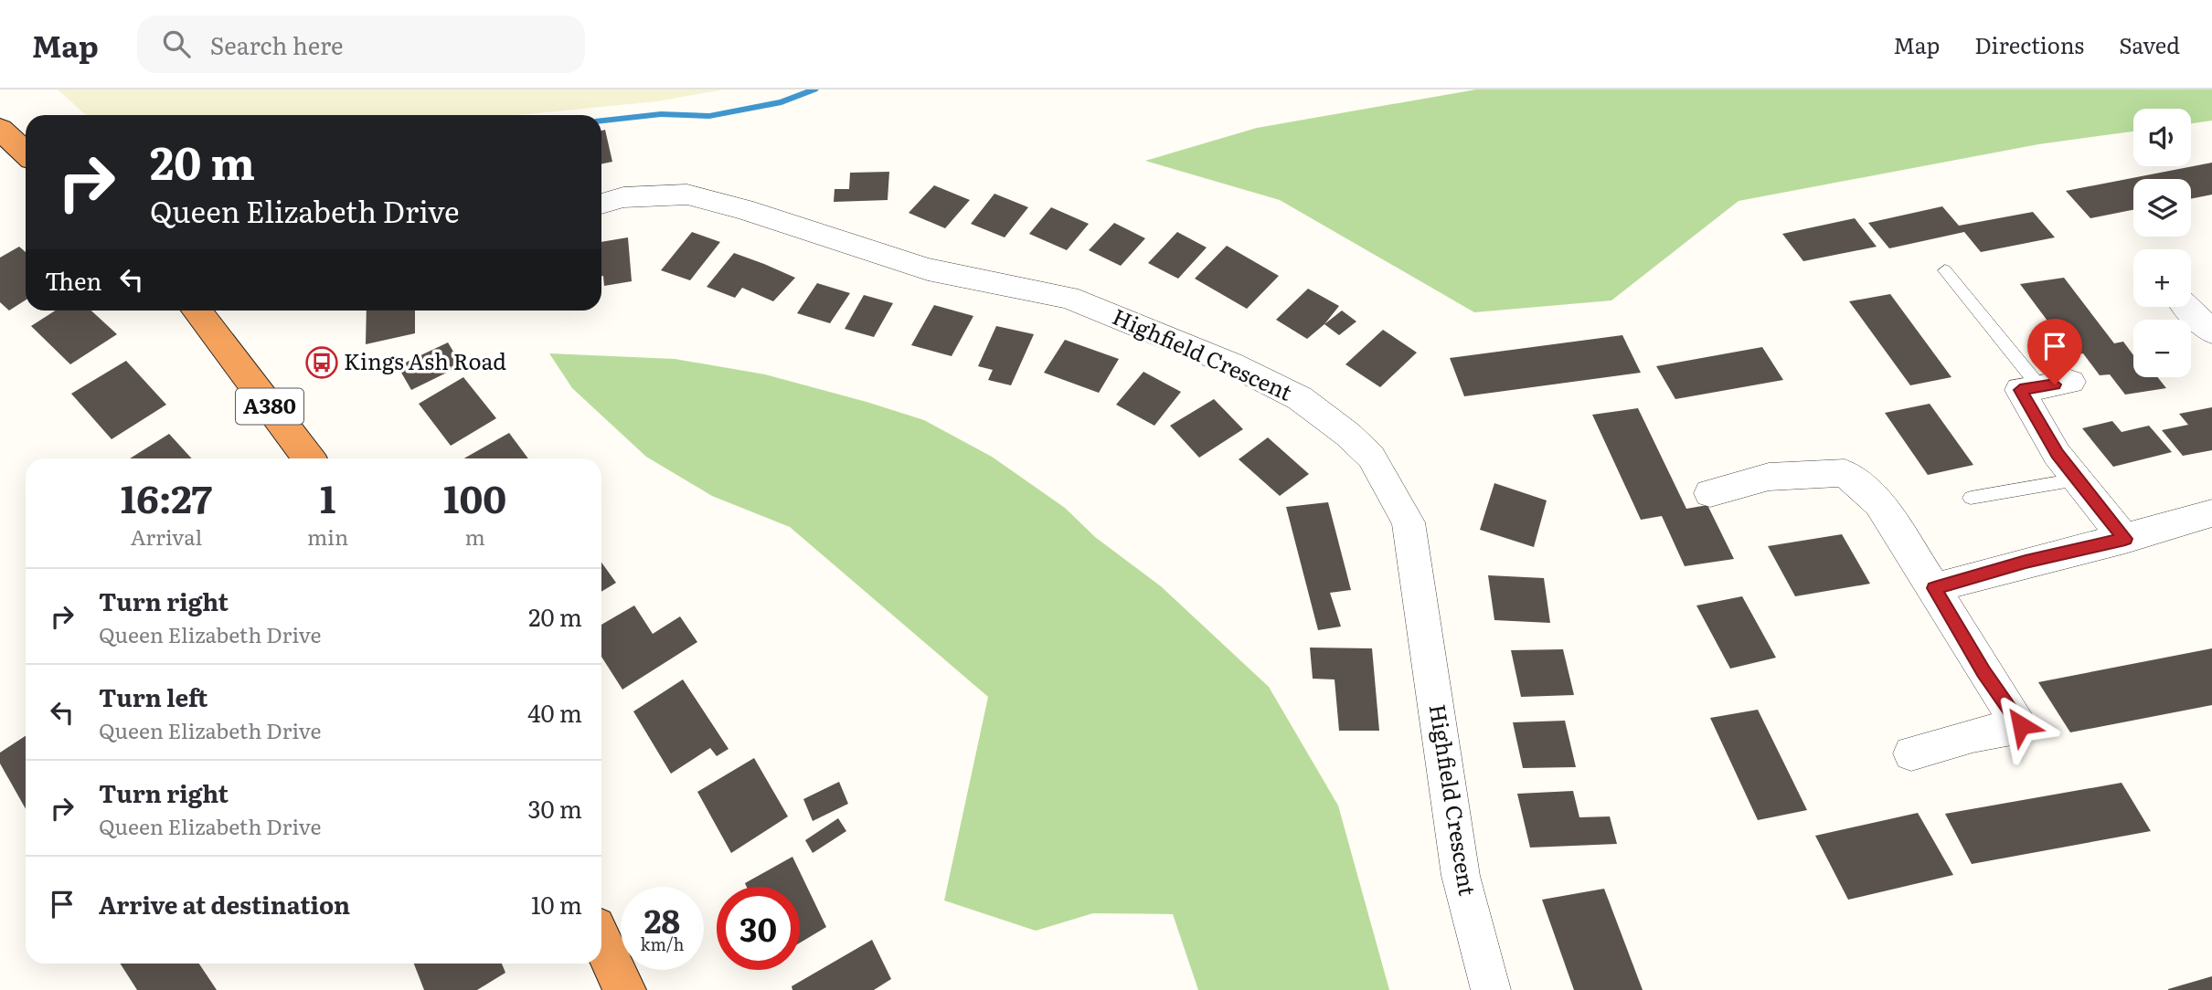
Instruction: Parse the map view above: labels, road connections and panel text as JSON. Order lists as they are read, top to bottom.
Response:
{
  "streets": {
    "highway": ["A380"],
    "street": ["Highfield Crescent"]
  },
  "places": {
    "bus stop": ["Kings Ash Road"]
  },
  "page": {
    "header": "Map",
    "search": "Search here",
    "nav": ["Map", "Directions", "Saved"],
    "map_buttons": ["+", "−"],
    "turn": ["20 m", "Queen Elizabeth Drive"],
    "then": "Then",
    "eta": [
      "16:27",
      "Arrival",
      "1",
      "min",
      "100",
      "m"
    ],
    "list": [
      {
        "name": "Turn right",
        "note": "Queen Elizabeth Drive",
        "value": "20 m"
      },
      {
        "name": "Turn left",
        "note": "Queen Elizabeth Drive",
        "value": "40 m"
      },
      {
        "name": "Turn right",
        "note": "Queen Elizabeth Drive",
        "value": "30 m"
      },
      {
        "name": "Arrive at destination",
        "value": "10 m"
      }
    ],
    "speed": "28 km/h",
    "limit": "30"
  }
}
